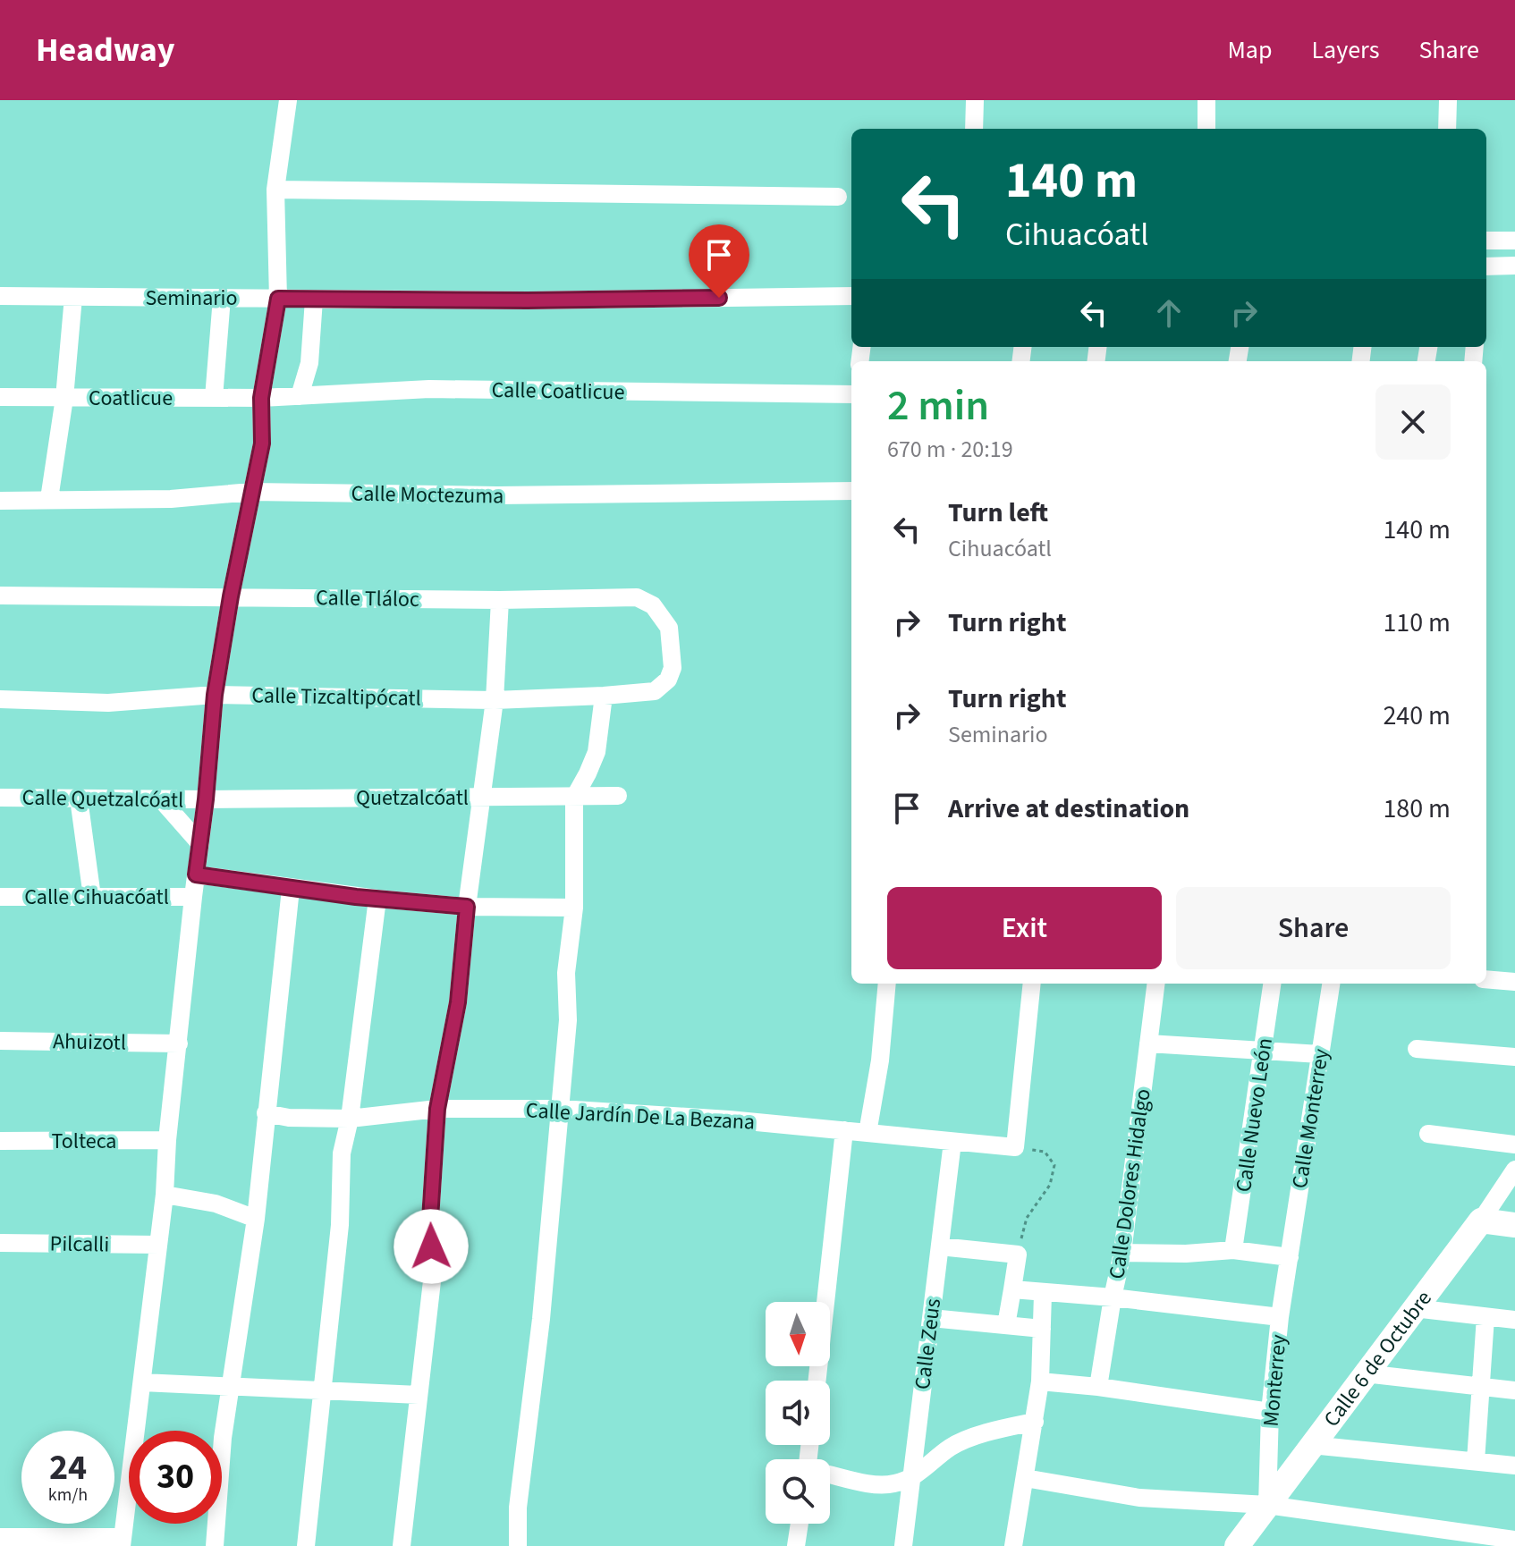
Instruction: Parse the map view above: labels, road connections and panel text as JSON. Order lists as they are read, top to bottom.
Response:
{
  "streets": {
    "street": [
      "Seminario",
      "Calle Coatlicue",
      "Coatlicue",
      "Calle Moctezuma",
      "Calle Tláloc",
      "Calle Tizcaltipócatl",
      "Quetzalcóatl",
      "Calle Quetzalcóatl",
      "Calle Cihuacóatl",
      "Ahuizotl",
      "Calle Nuevo León",
      "Calle Jardín De La Bezana",
      "Calle Monterrey",
      "Tolteca",
      "Calle Dolores Hidalgo",
      "Pilcalli",
      "Calle Zeus",
      "Calle 6 de Octubre",
      "Monterrey"
    ]
  },
  "crossings": [
    ["Calle Coatlicue", "Coatlicue"],
    ["Calle Tláloc", "Calle Tizcaltipócatl"],
    ["Quetzalcóatl", "Calle Quetzalcóatl"],
    ["Calle Jardín De La Bezana", "Calle Zeus"],
    ["Calle Monterrey", "Monterrey"],
    ["Calle 6 de Octubre", "Monterrey"]
  ],
  "north": "bottom",
  "page": {
    "header": "Headway",
    "nav": ["Map", "Layers", "Share"],
    "turn": ["140 m", "Cihuacóatl"],
    "heading": ["2 min", "670 m · 20:19"],
    "list": [
      {
        "name": "Turn left",
        "note": "Cihuacóatl",
        "value": "140 m"
      },
      {
        "name": "Turn right",
        "value": "110 m"
      },
      {
        "name": "Turn right",
        "note": "Seminario",
        "value": "240 m"
      },
      {
        "name": "Arrive at destination",
        "value": "180 m"
      }
    ],
    "buttons": ["Exit", "Share"],
    "speed": "24 km/h",
    "limit": "30"
  }
}
